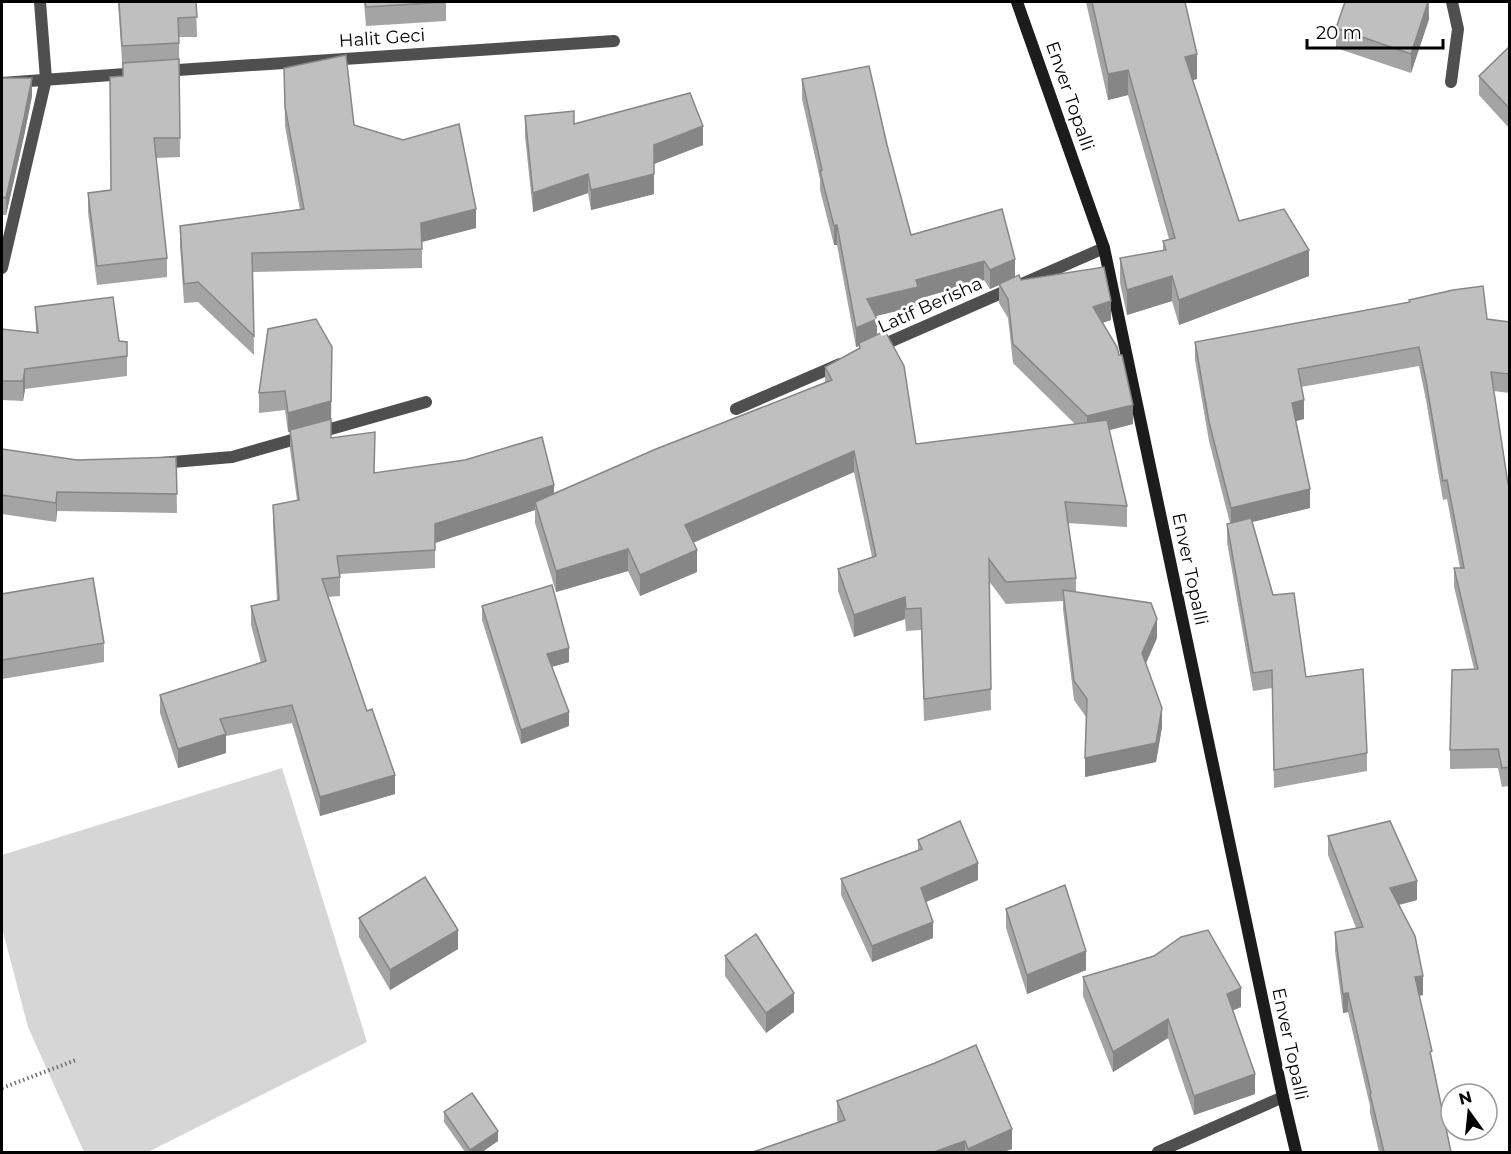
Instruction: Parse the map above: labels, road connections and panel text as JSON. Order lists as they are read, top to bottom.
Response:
{
  "streets": {
    "main road": ["Enver Topalli"],
    "street": ["Halit Geci", "Latif Berisha"]
  },
  "crossings": [
    ["Enver Topalli", "Latif Berisha"]
  ],
  "scale_bar": "20 m",
  "north": "top"
}
